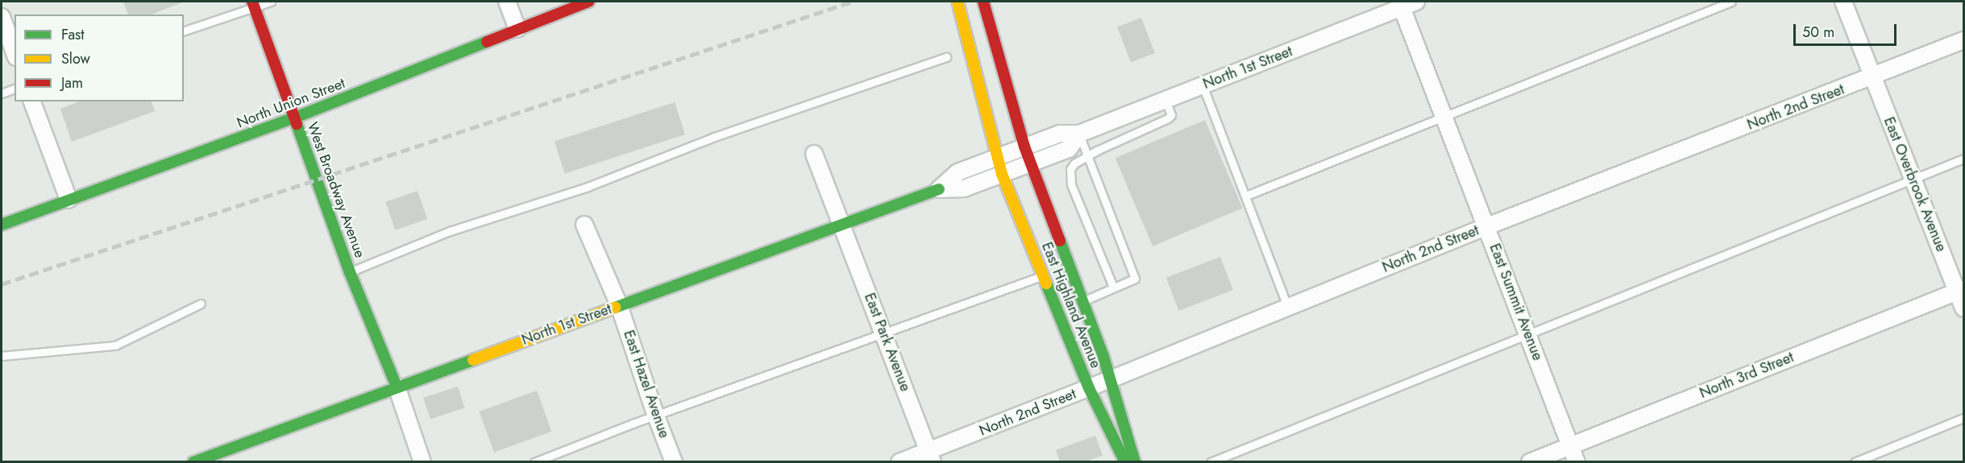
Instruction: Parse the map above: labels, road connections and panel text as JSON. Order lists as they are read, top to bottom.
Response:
{
  "streets": {
    "main road": [
      "North 1st Street",
      "North Union Street",
      "West Broadway Avenue",
      "East Highland Avenue"
    ],
    "street": [
      "North 2nd Street",
      "East Overbrook Avenue",
      "East Summit Avenue",
      "East Park Avenue",
      "North 3rd Street",
      "East Hazel Avenue"
    ]
  },
  "crossings": [
    ["North 1st Street", "West Broadway Avenue"],
    ["North 1st Street", "East Summit Avenue"],
    ["North 1st Street", "East Highland Avenue"],
    ["North 1st Street", "East Park Avenue"],
    ["North 1st Street", "East Hazel Avenue"],
    ["North Union Street", "West Broadway Avenue"],
    ["North 2nd Street", "East Overbrook Avenue"],
    ["North 2nd Street", "East Summit Avenue"],
    ["North 2nd Street", "East Highland Avenue"],
    ["North 2nd Street", "East Park Avenue"],
    ["East Overbrook Avenue", "North 3rd Street"],
    ["East Summit Avenue", "North 3rd Street"]
  ],
  "legend": ["Fast", "Slow", "Jam"],
  "scale_bar": "50 m"
}
